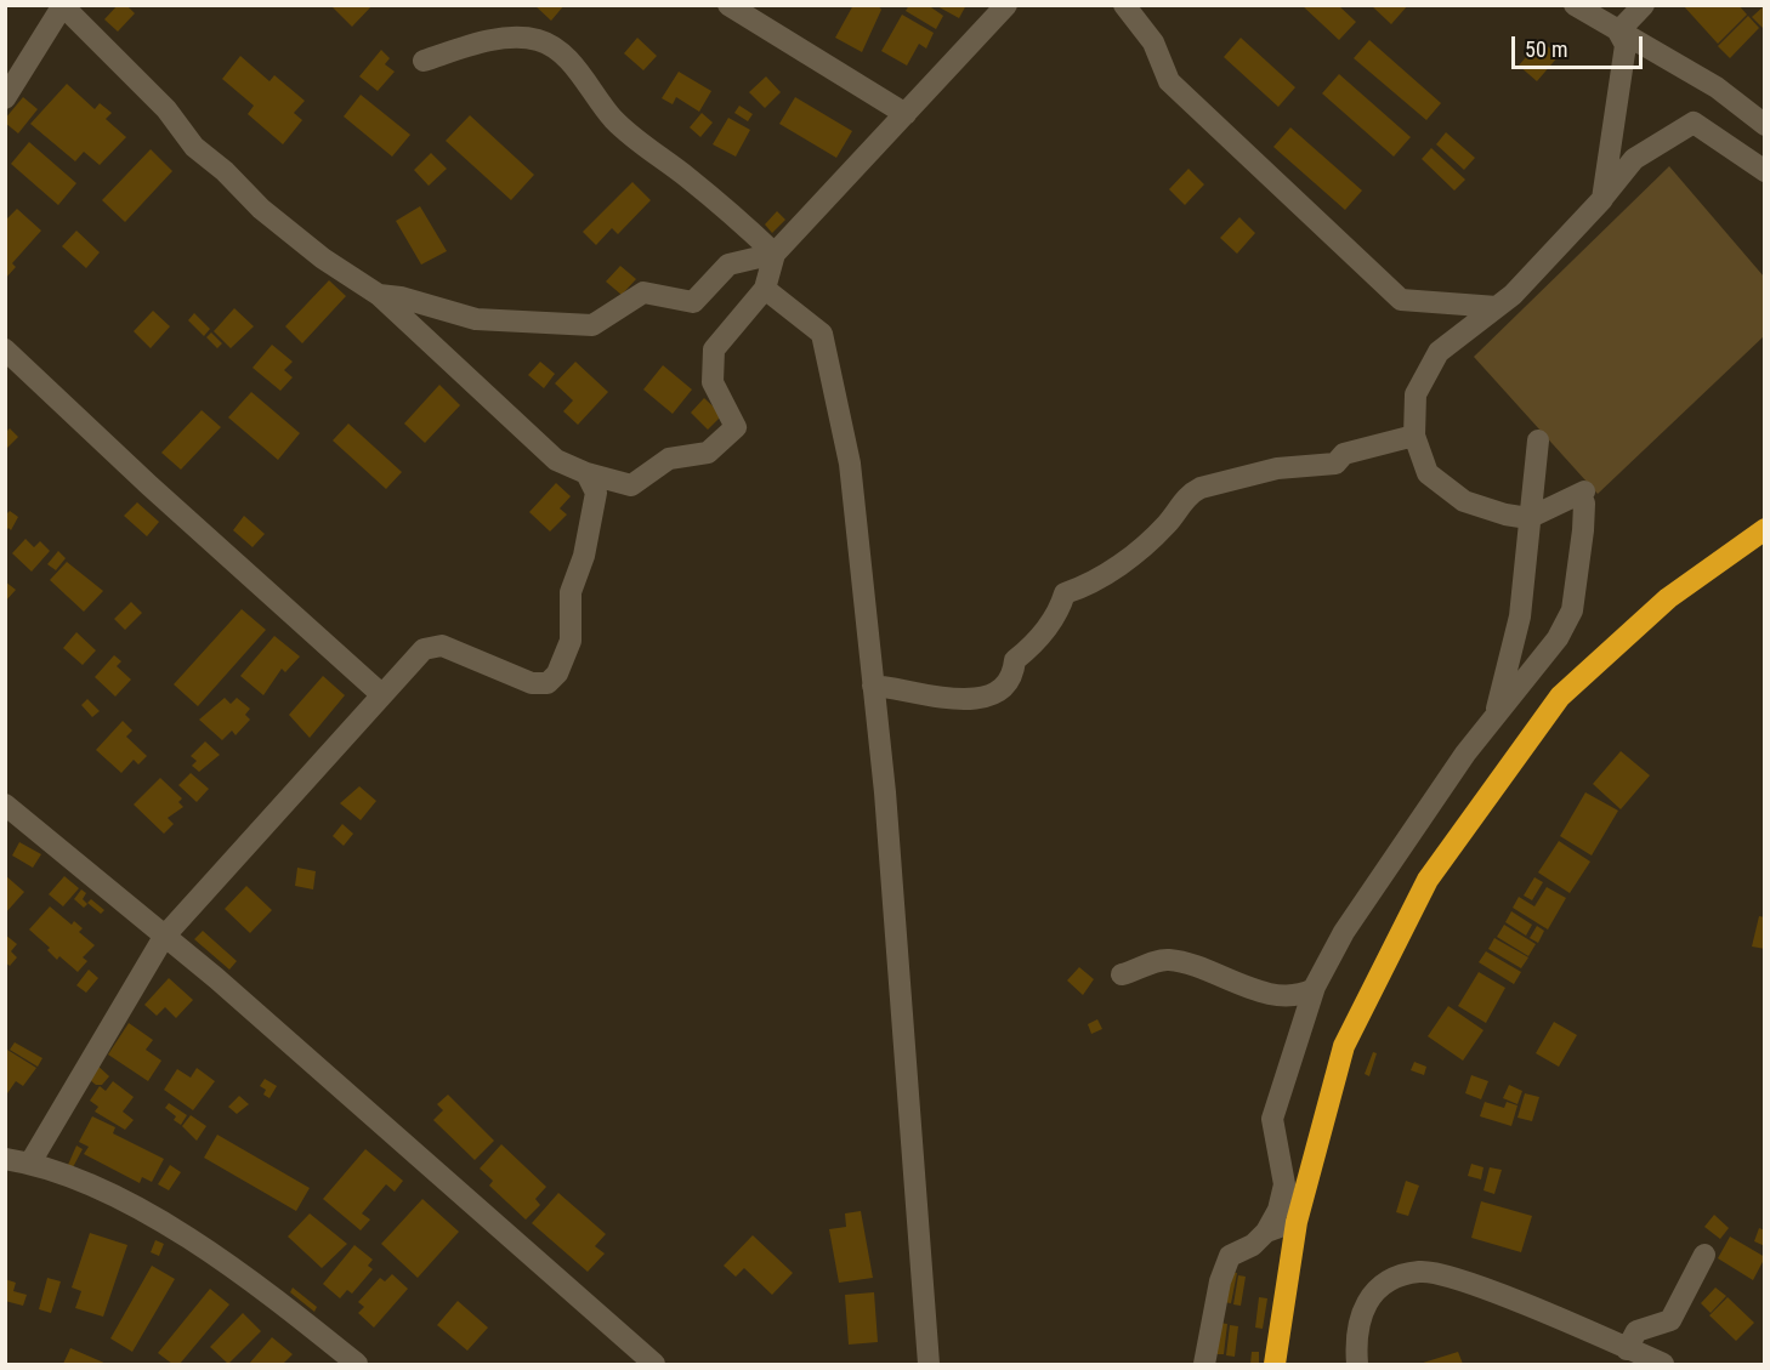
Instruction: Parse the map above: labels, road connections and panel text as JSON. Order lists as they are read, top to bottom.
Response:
{
  "scale_bar": "50 m"
}
